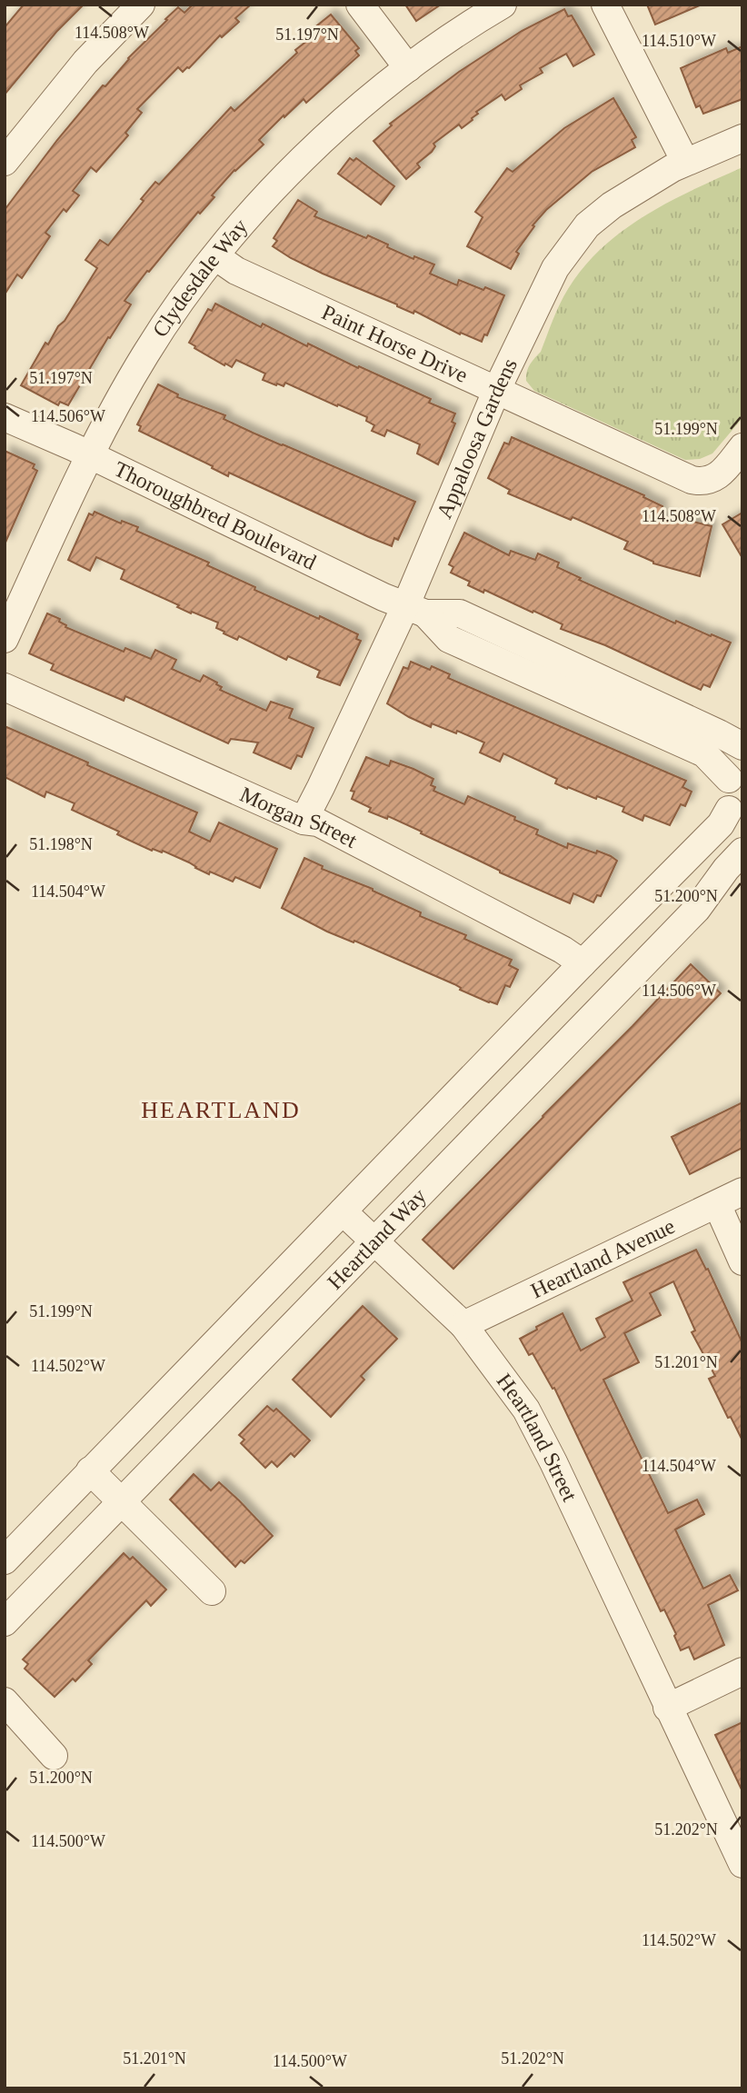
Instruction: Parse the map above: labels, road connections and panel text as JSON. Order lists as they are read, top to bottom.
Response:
{
  "streets": {
    "street": [
      "Clydesdale Way",
      "Paint Horse Drive",
      "Appaloosa Gardens",
      "Thoroughbred Boulevard",
      "Morgan Street",
      "Heartland Way",
      "Heartland Avenue",
      "Heartland Street"
    ]
  },
  "crossings": [
    ["Clydesdale Way", "Paint Horse Drive"],
    ["Clydesdale Way", "Thoroughbred Boulevard"],
    ["Paint Horse Drive", "Appaloosa Gardens"],
    ["Appaloosa Gardens", "Thoroughbred Boulevard"],
    ["Appaloosa Gardens", "Morgan Street"],
    ["Morgan Street", "Heartland Way"],
    ["Heartland Way", "Heartland Street"],
    ["Heartland Avenue", "Heartland Street"]
  ],
  "districts": ["HEARTLAND"],
  "coordinates": [
    "114.508°W",
    "51.197°N",
    "114.510°W",
    "114.506°W",
    "51.199°N",
    "51.198°N",
    "114.504°W",
    "51.200°N",
    "51.201°N",
    "114.502°W",
    "51.202°N",
    "114.500°W"
  ]
}
